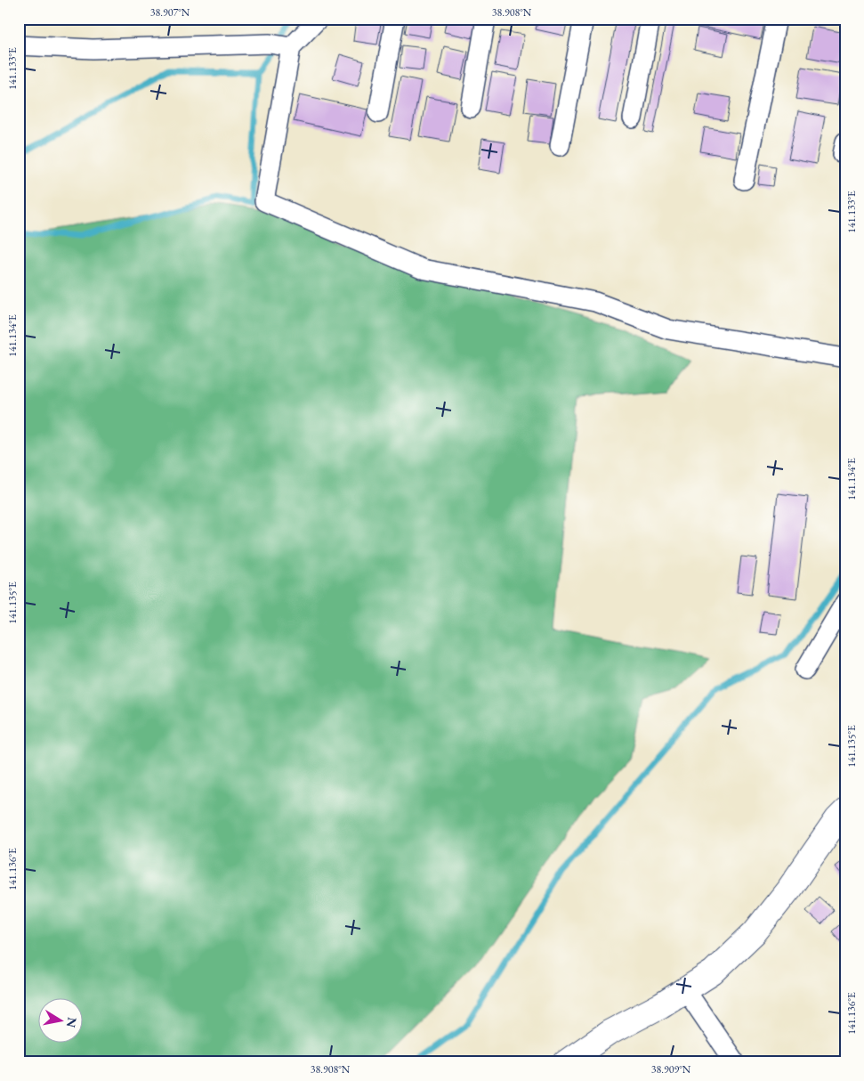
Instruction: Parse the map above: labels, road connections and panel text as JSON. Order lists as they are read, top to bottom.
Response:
{
  "north": "right",
  "coordinates": [
    "38.907°N",
    "38.908°N",
    "141.133°E",
    "141.134°E",
    "141.135°E",
    "141.136°E",
    "38.909°N"
  ]
}
